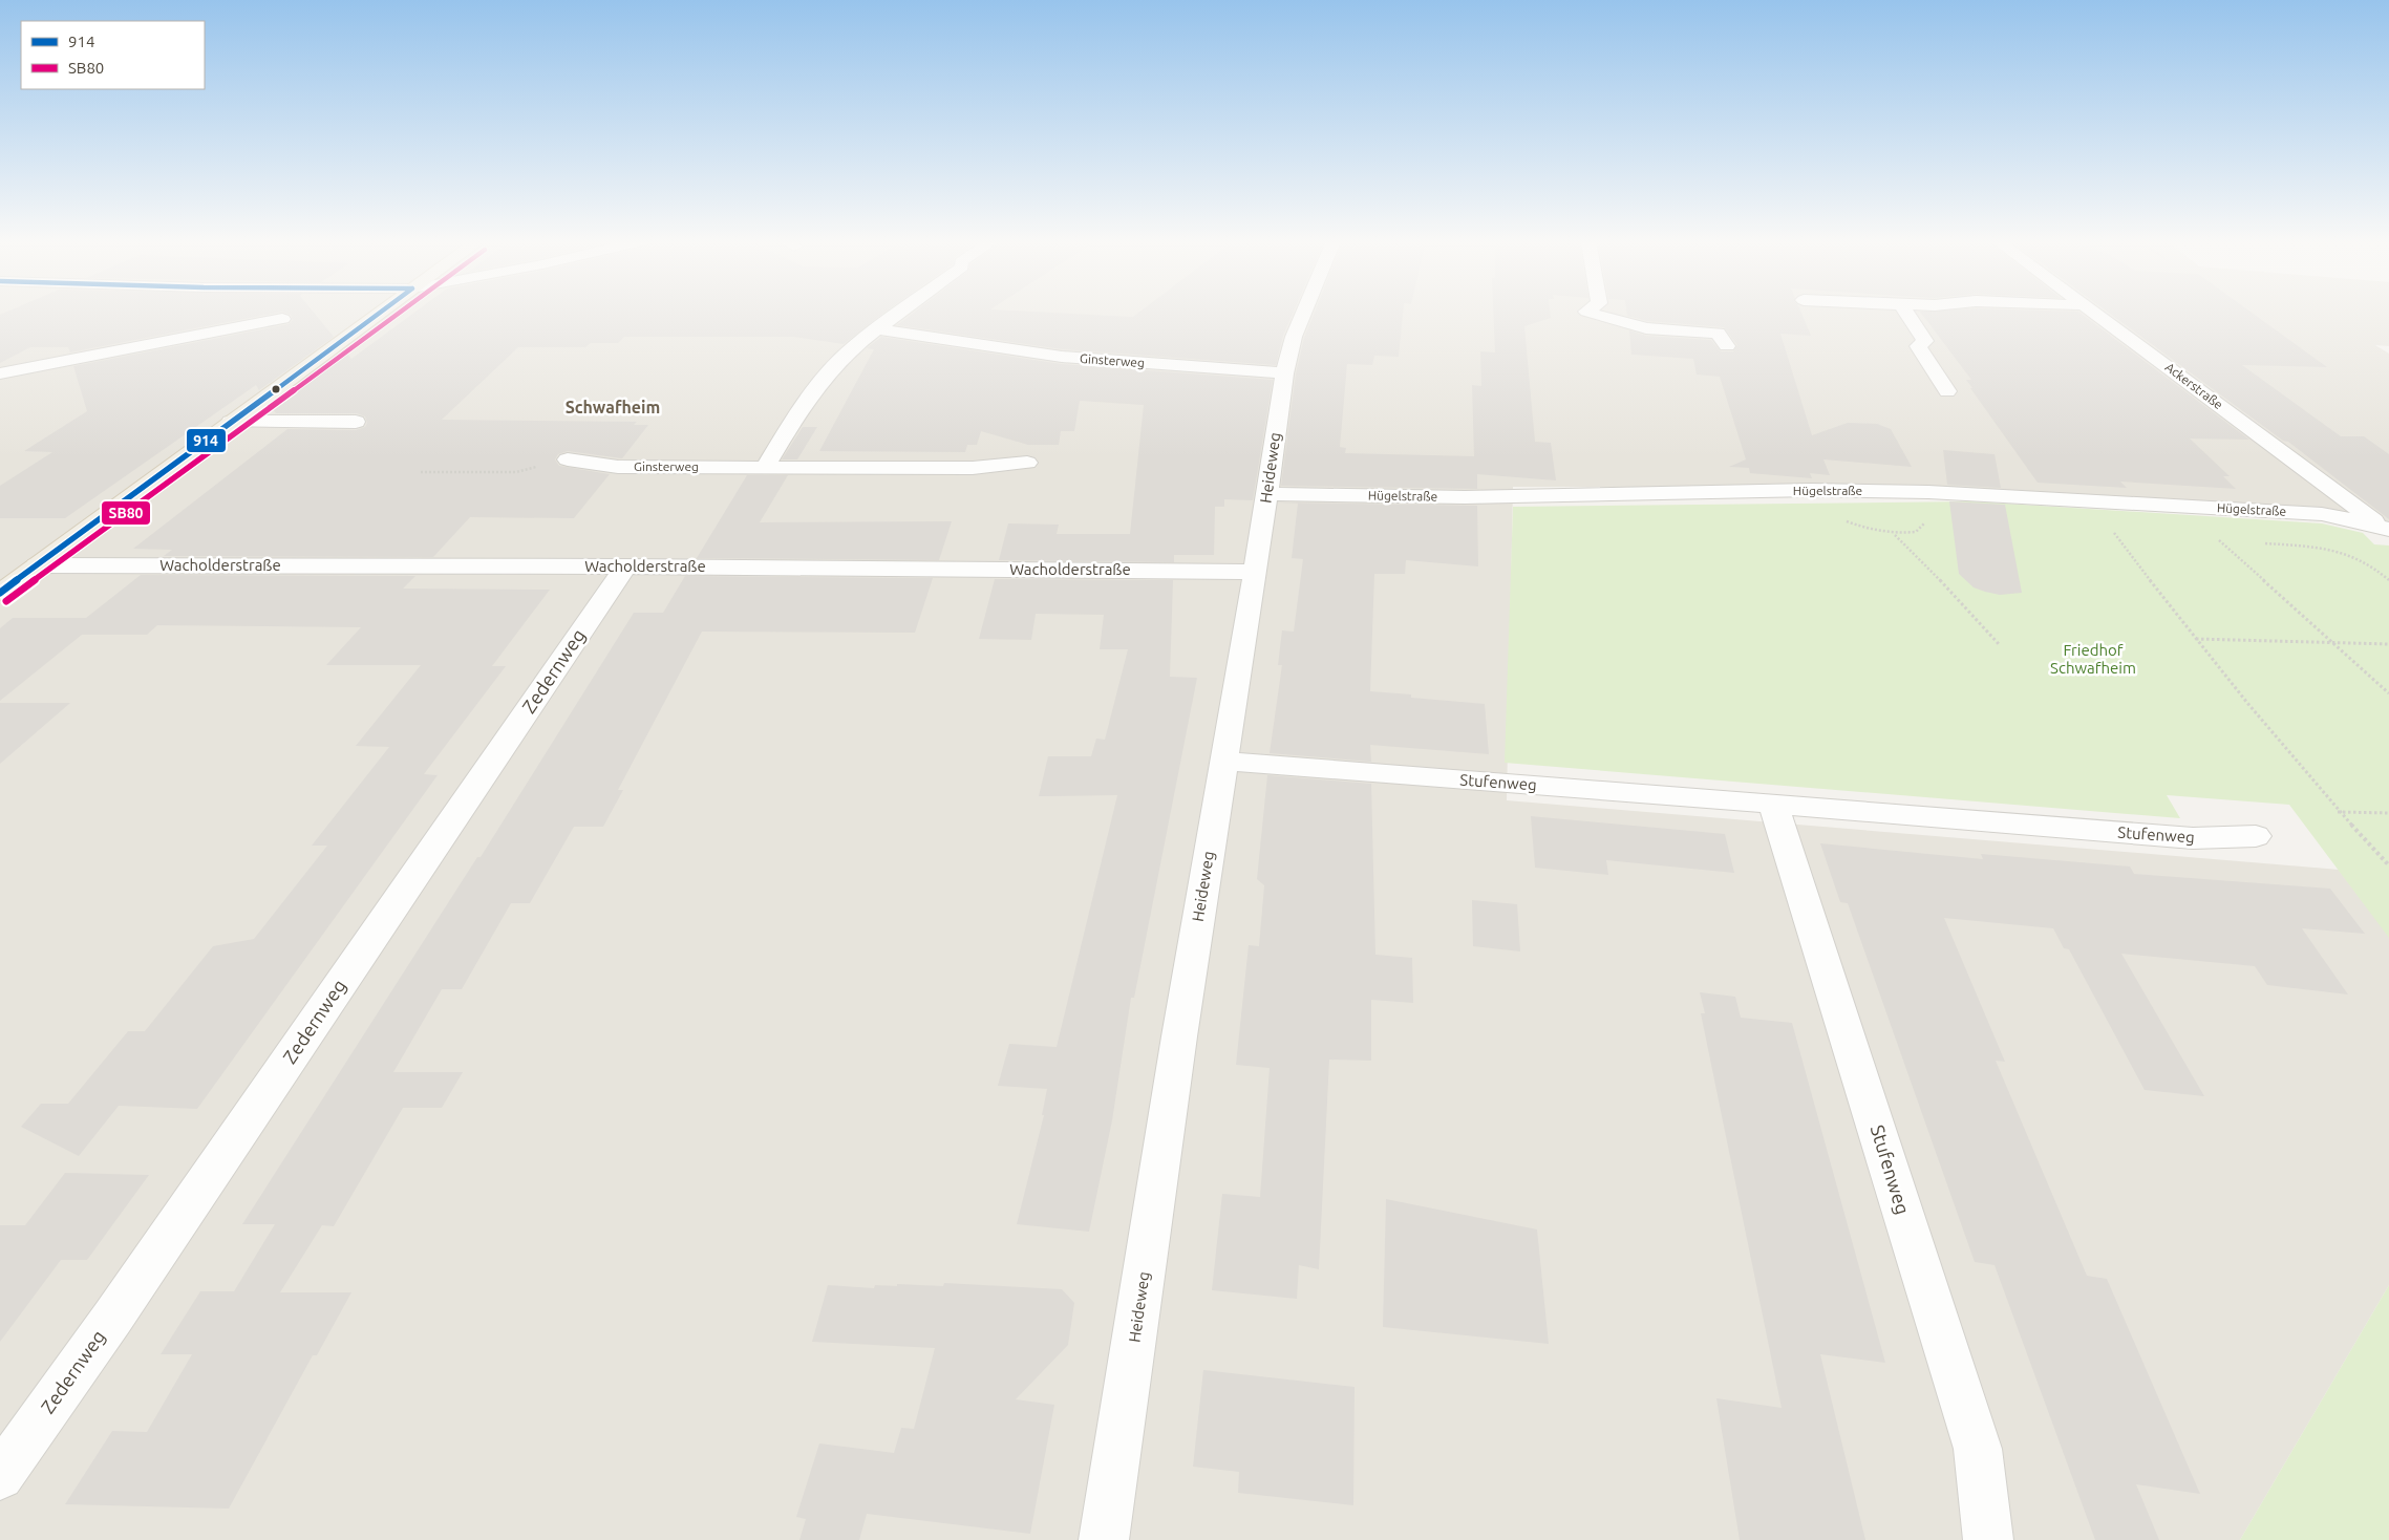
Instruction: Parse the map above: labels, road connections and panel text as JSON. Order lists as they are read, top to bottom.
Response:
{
  "streets": {
    "street": [
      "Ginsterweg",
      "Ackerstraße",
      "Heideweg",
      "Hügelstraße",
      "Wacholderstraße",
      "Zedernweg",
      "Stufenweg"
    ]
  },
  "crossings": [
    ["Ginsterweg", "Heideweg"],
    ["Ackerstraße", "Hügelstraße"],
    ["Heideweg", "Hügelstraße"],
    ["Heideweg", "Wacholderstraße"],
    ["Heideweg", "Stufenweg"],
    ["Wacholderstraße", "Zedernweg"]
  ],
  "districts": ["Schwafheim"],
  "parks": ["Friedhof Schwafheim"],
  "lines": ["transit line 914", "transit line SB80"],
  "legend": ["914", "SB80"]
}
